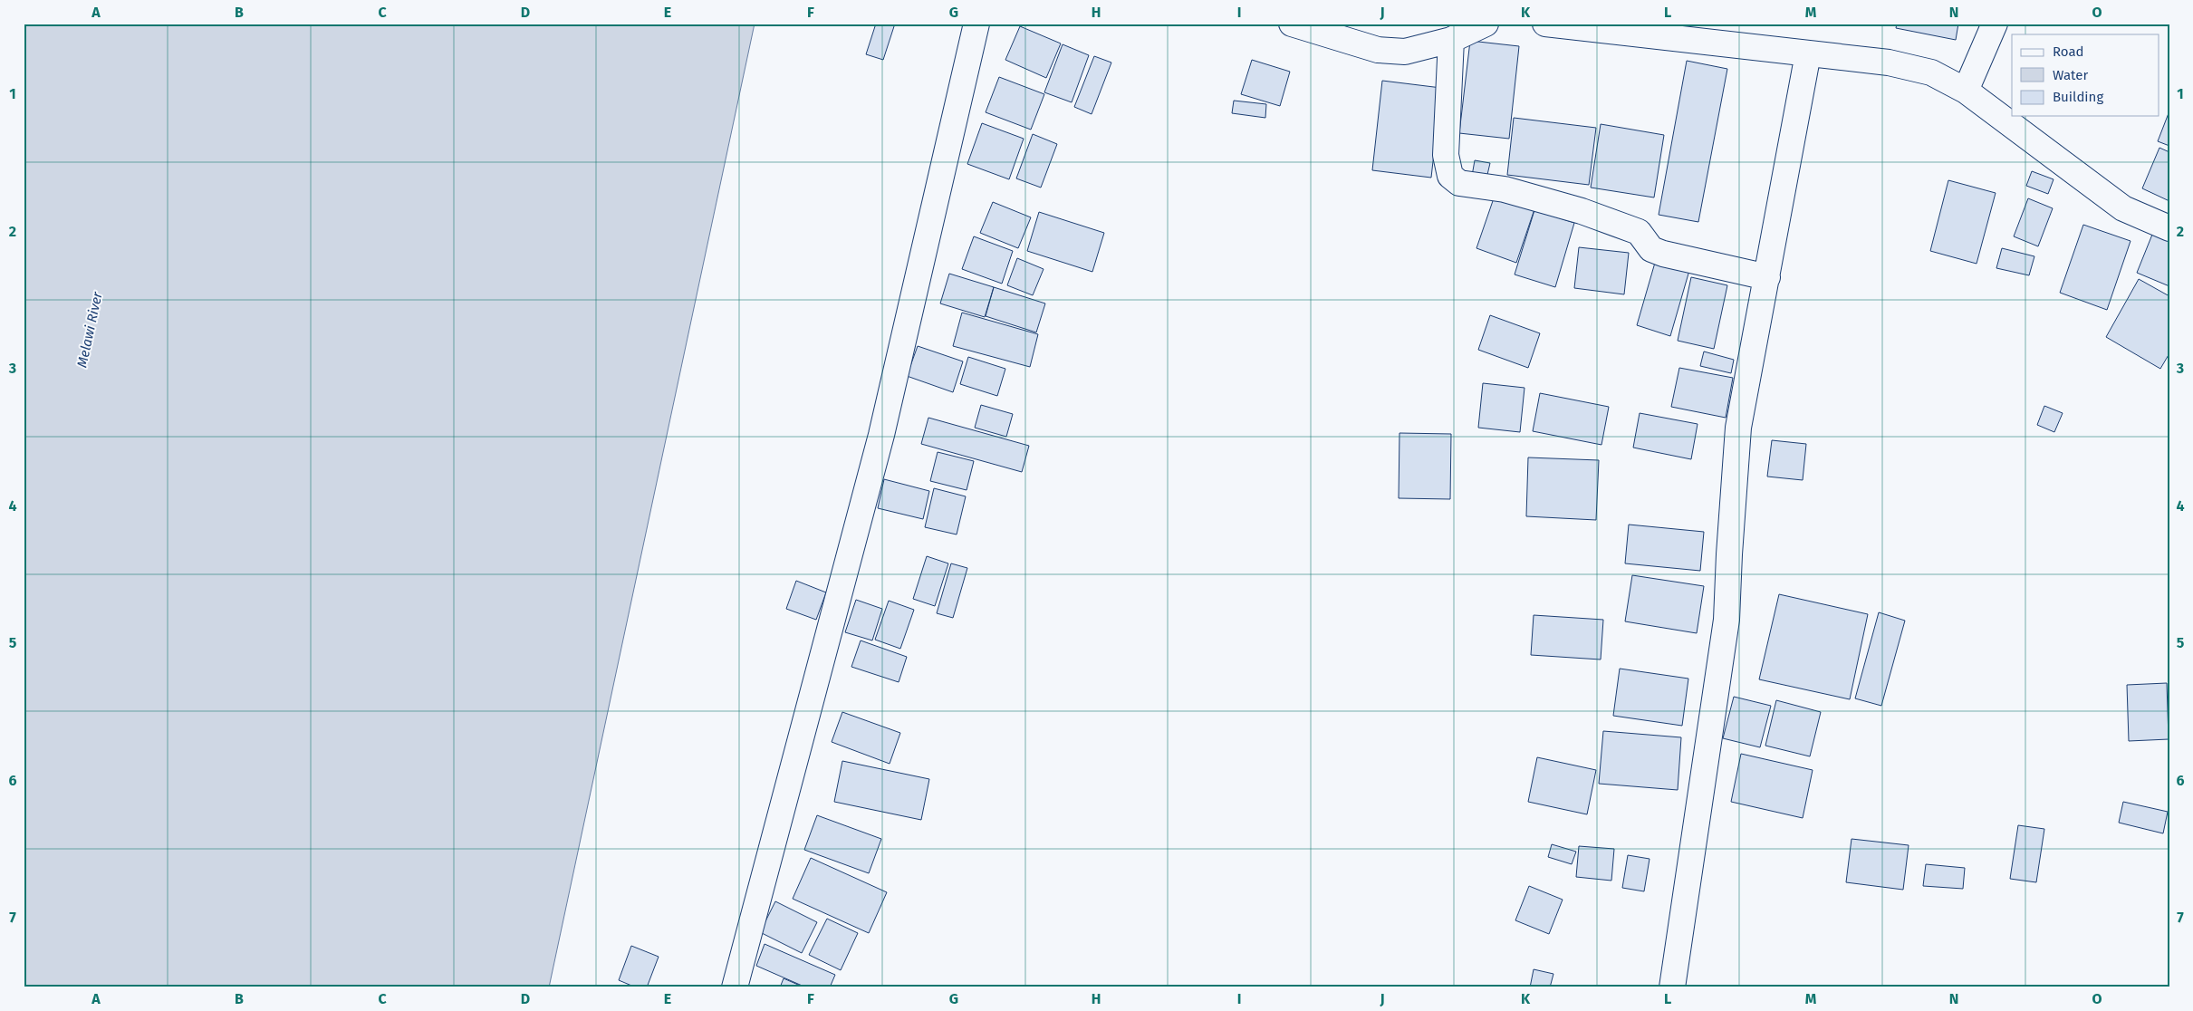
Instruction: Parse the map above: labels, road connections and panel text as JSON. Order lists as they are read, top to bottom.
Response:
{
  "water": ["Melawi River"],
  "legend": ["Road", "Water", "Building"],
  "grid": {
    "columns": [
      "A",
      "B",
      "C",
      "D",
      "E",
      "F",
      "G",
      "H",
      "I",
      "J",
      "K",
      "L",
      "M",
      "N",
      "O"
    ],
    "rows": [
      "1",
      "2",
      "3",
      "4",
      "5",
      "6",
      "7"
    ]
  }
}
